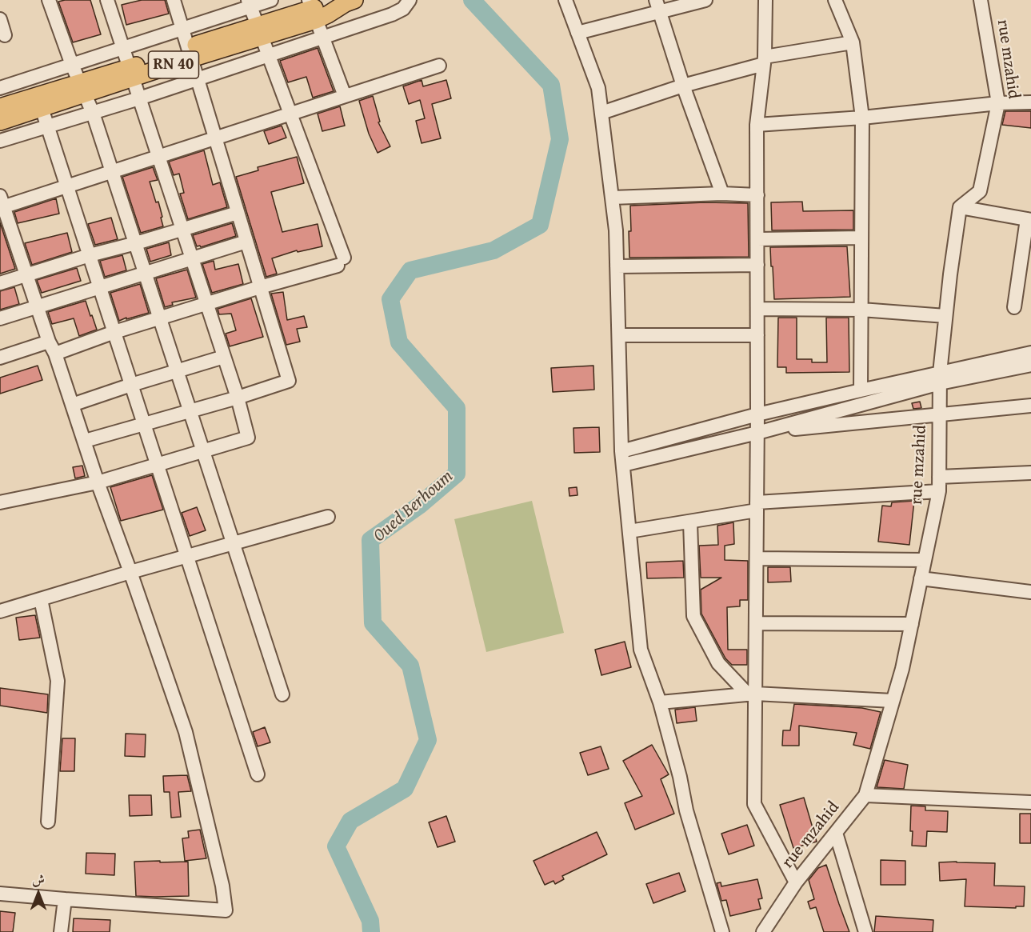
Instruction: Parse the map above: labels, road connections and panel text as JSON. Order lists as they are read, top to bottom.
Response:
{
  "streets": {
    "main road": ["RN 40"],
    "street": ["rue mzahid"]
  },
  "water": ["Oued Berhoum"],
  "north": "top"
}
